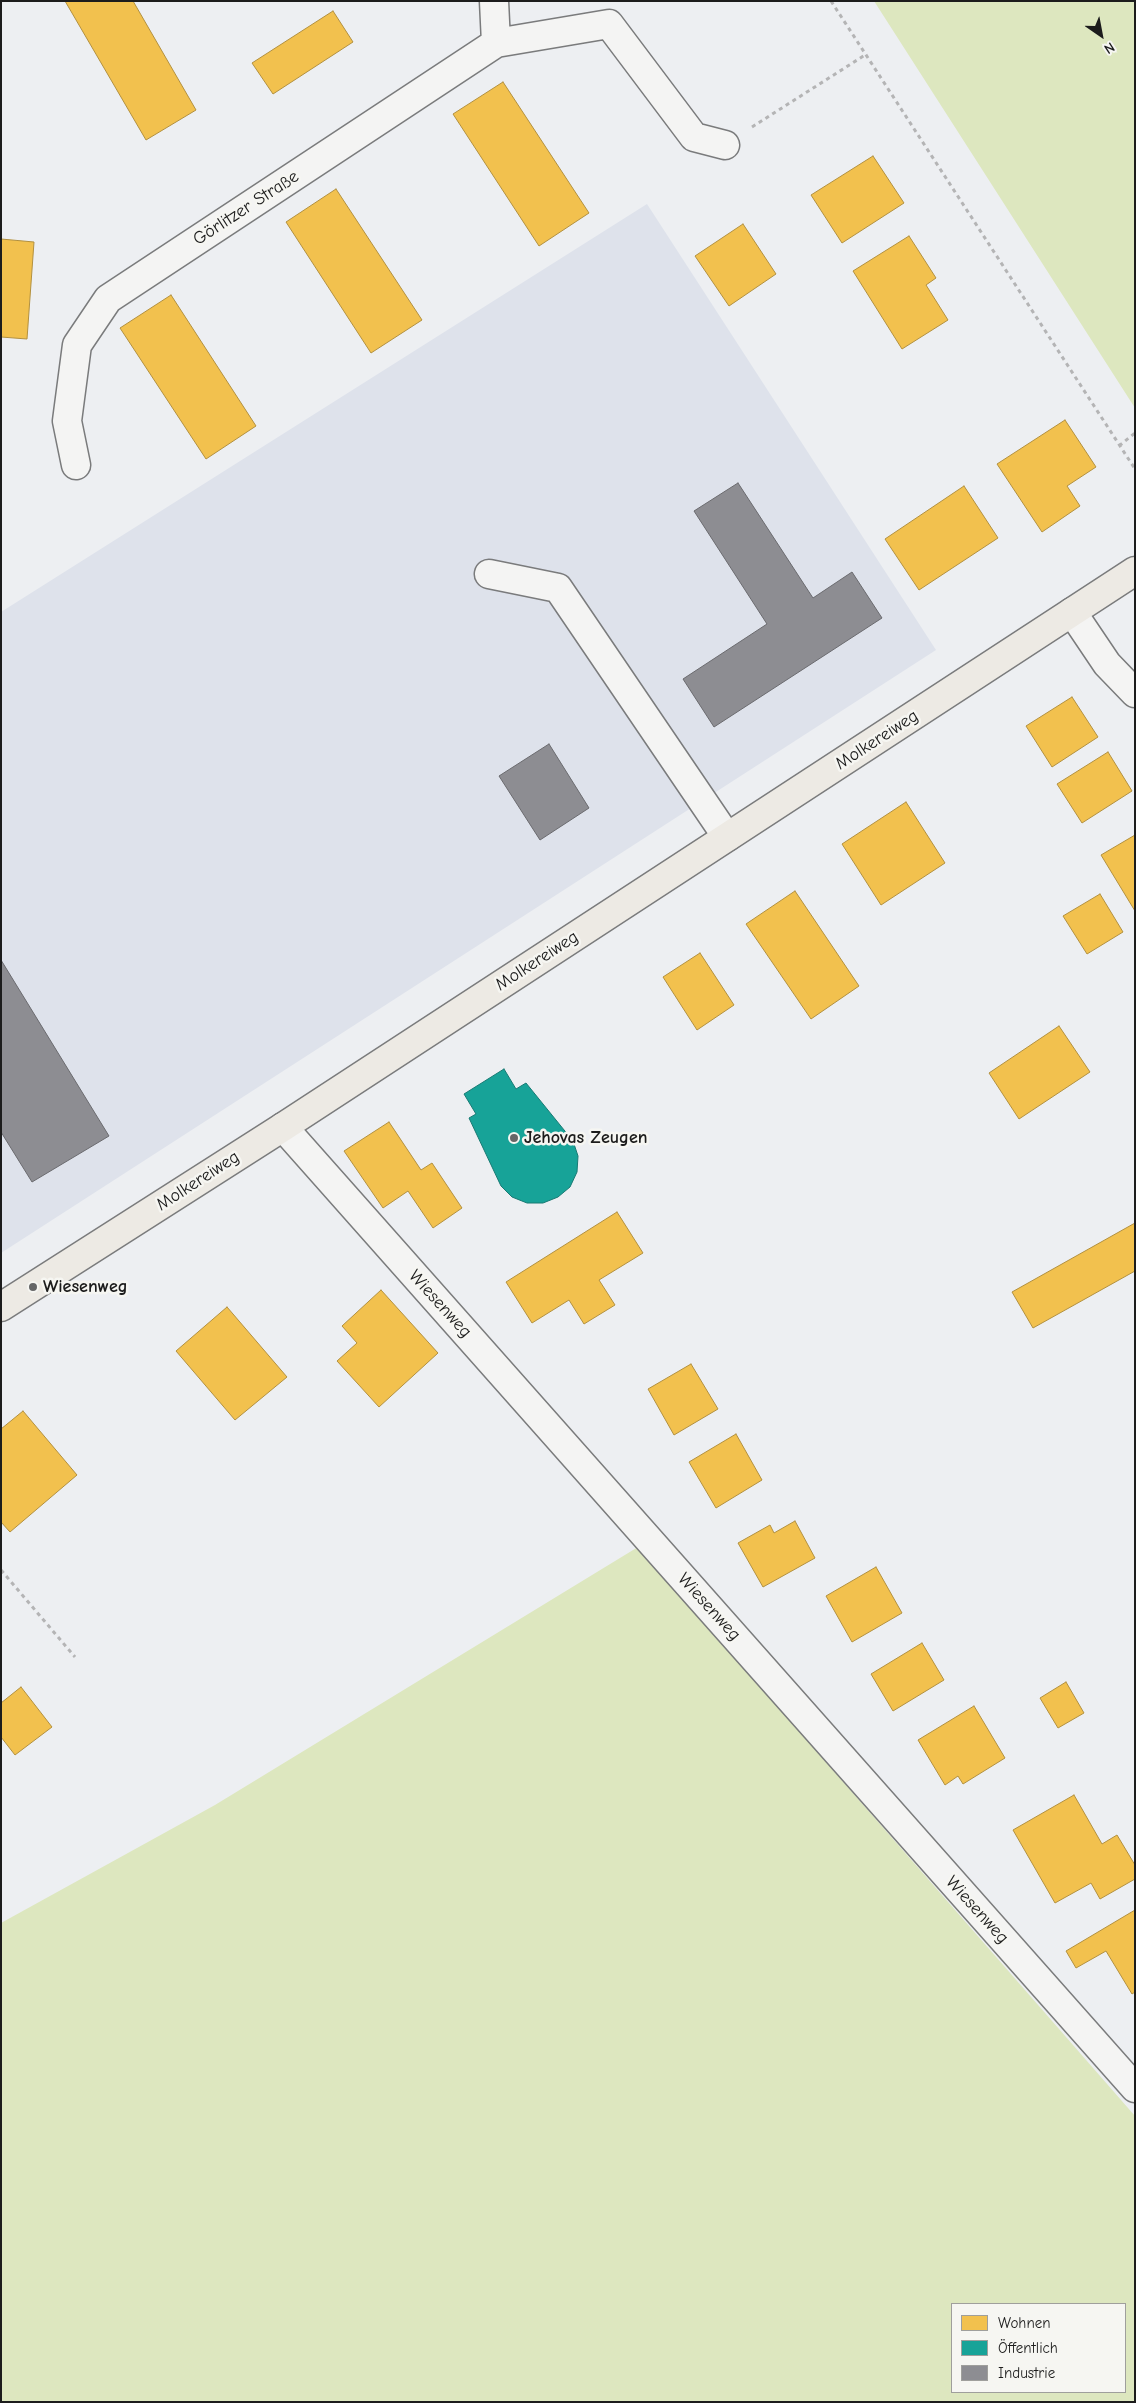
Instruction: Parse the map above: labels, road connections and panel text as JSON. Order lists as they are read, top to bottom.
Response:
{
  "streets": {
    "main road": ["Molkereiweg"],
    "street": ["Görlitzer Straße", "Wiesenweg"]
  },
  "crossings": [
    ["Molkereiweg", "Wiesenweg"]
  ],
  "places": ["Jehovas Zeugen", "Wiesenweg"],
  "legend": ["Wohnen", "Öffentlich", "Industrie"],
  "north": "bottom right"
}
